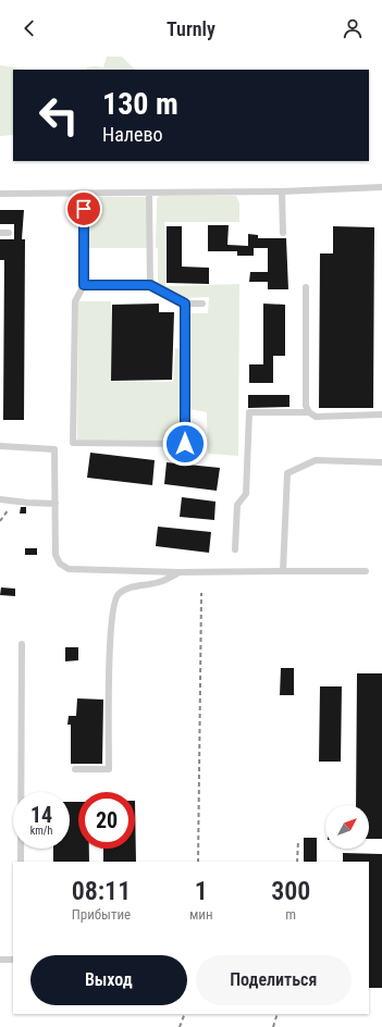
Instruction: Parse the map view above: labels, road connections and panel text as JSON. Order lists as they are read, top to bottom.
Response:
{
  "north": "top right",
  "page": {
    "header": "Turnly",
    "turn": ["130 m", "Налево"],
    "speed": "14 km/h",
    "limit": "20",
    "eta": [
      "08:11",
      "Прибытие",
      "1",
      "мин",
      "300",
      "m"
    ],
    "buttons": ["Выход", "Поделиться"]
  }
}
